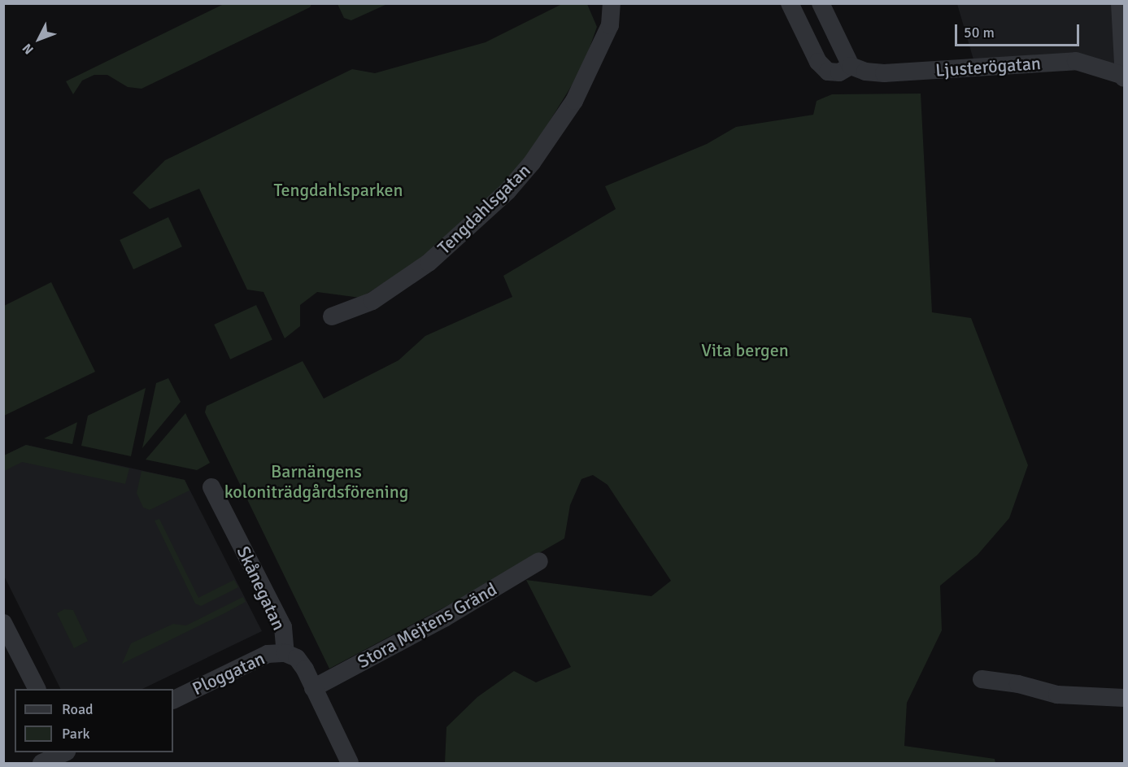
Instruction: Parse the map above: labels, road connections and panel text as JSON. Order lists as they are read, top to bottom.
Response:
{
  "streets": {
    "street": [
      "Ljusterögatan",
      "Tengdahlsgatan",
      "Skånegatan",
      "Stora Mejtens Gränd",
      "Ploggatan"
    ]
  },
  "crossings": [
    ["Skånegatan", "Stora Mejtens Gränd"],
    ["Skånegatan", "Ploggatan"]
  ],
  "parks": ["Tengdahlsparken", "Vita bergen", "Barnängens koloniträdgårdsförening"],
  "legend": ["Road", "Park"],
  "scale_bar": "50 m",
  "north": "bottom left"
}
